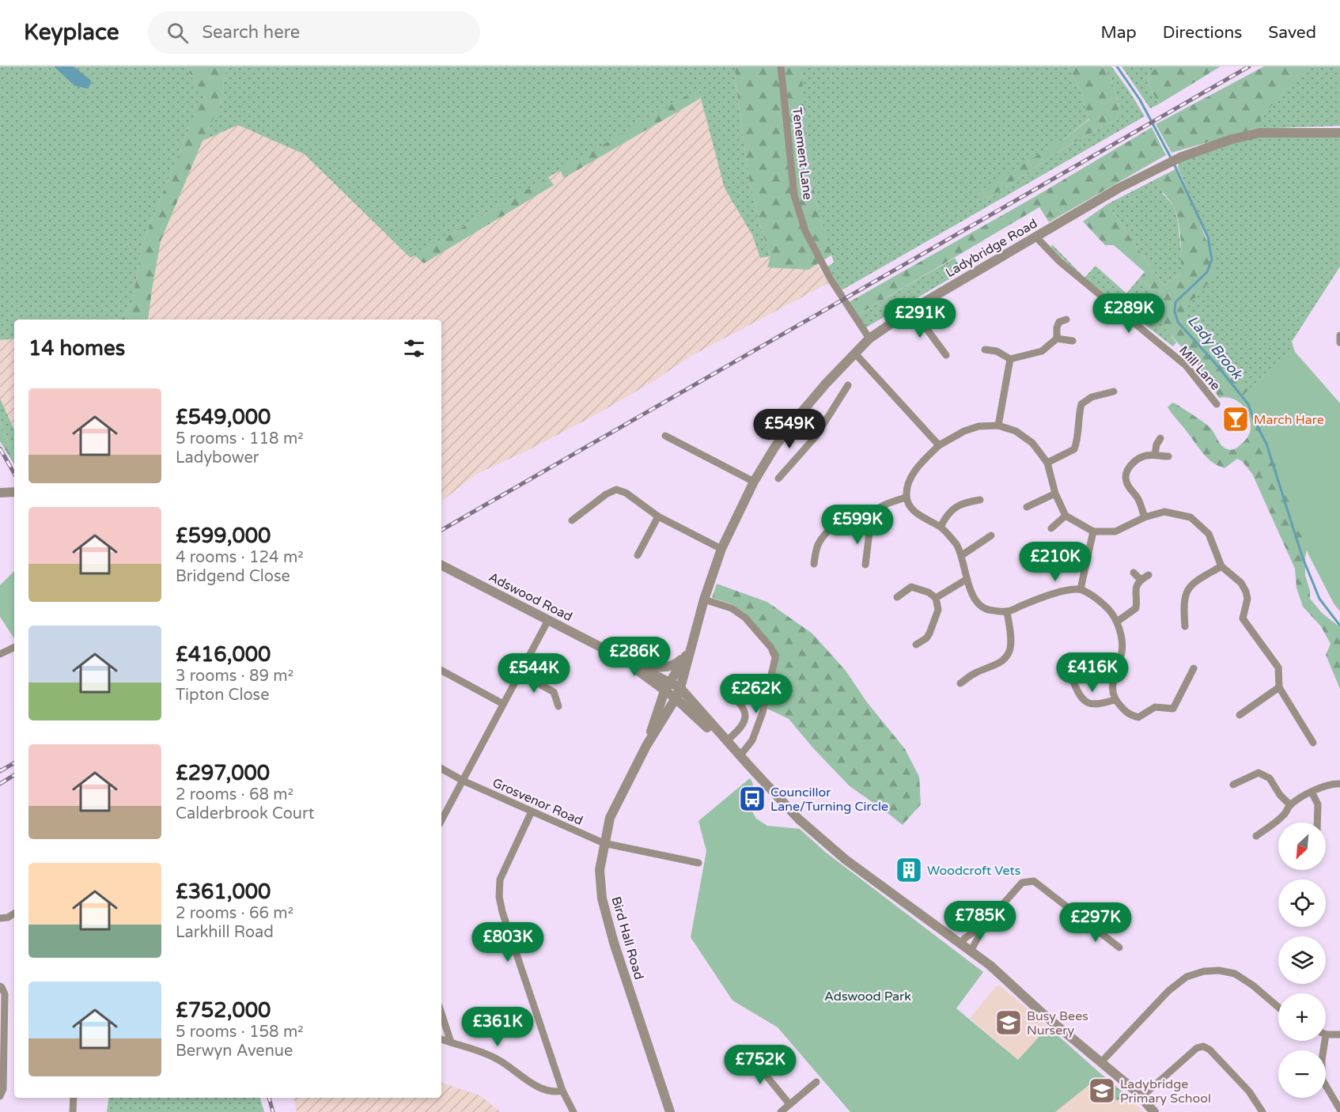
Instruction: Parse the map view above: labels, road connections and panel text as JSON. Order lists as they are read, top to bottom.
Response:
{
  "streets": {
    "street": [
      "Tenement Lane",
      "Ladybridge Road",
      "Mill Lane",
      "Adswood Road",
      "Grosvenor Road",
      "Bird Hall Road"
    ]
  },
  "crossings": [
    ["Tenement Lane", "Ladybridge Road"],
    ["Ladybridge Road", "Mill Lane"],
    ["Ladybridge Road", "Adswood Road"],
    ["Ladybridge Road", "Bird Hall Road"],
    ["Adswood Road", "Bird Hall Road"],
    ["Grosvenor Road", "Bird Hall Road"]
  ],
  "water": ["Lady Brook"],
  "parks": ["Adswood Park"],
  "places": {
    "bar": ["March Hare"],
    "bus stop": ["Councillor Lane/Turning Circle"],
    "building": ["Woodcroft Vets"],
    "school or university": ["Busy Bees Nursery", "Ladybridge Primary School"]
  },
  "north": "bottom left",
  "page": {
    "header": "Keyplace",
    "search": "Search here",
    "nav": ["Map", "Directions", "Saved"],
    "price": [
      "£289K",
      "£291K",
      "£549K",
      "£599K",
      "£210K",
      "£286K",
      "£416K",
      "£544K",
      "£262K",
      "£785K",
      "£297K",
      "£803K",
      "£361K",
      "£752K"
    ],
    "heading": "14 homes",
    "list": [
      {
        "name": "£549,000",
        "note": "5 rooms · 118 m² · Ladybower"
      },
      {
        "name": "£599,000",
        "note": "4 rooms · 124 m² · Bridgend Close"
      },
      {
        "name": "£416,000",
        "note": "3 rooms · 89 m² · Tipton Close"
      },
      {
        "name": "£297,000",
        "note": "2 rooms · 68 m² · Calderbrook Court"
      },
      {
        "name": "£361,000",
        "note": "2 rooms · 66 m² · Larkhill Road"
      },
      {
        "name": "£752,000",
        "note": "5 rooms · 158 m² · Berwyn Avenue"
      }
    ],
    "map_buttons": ["+", "−"]
  }
}
